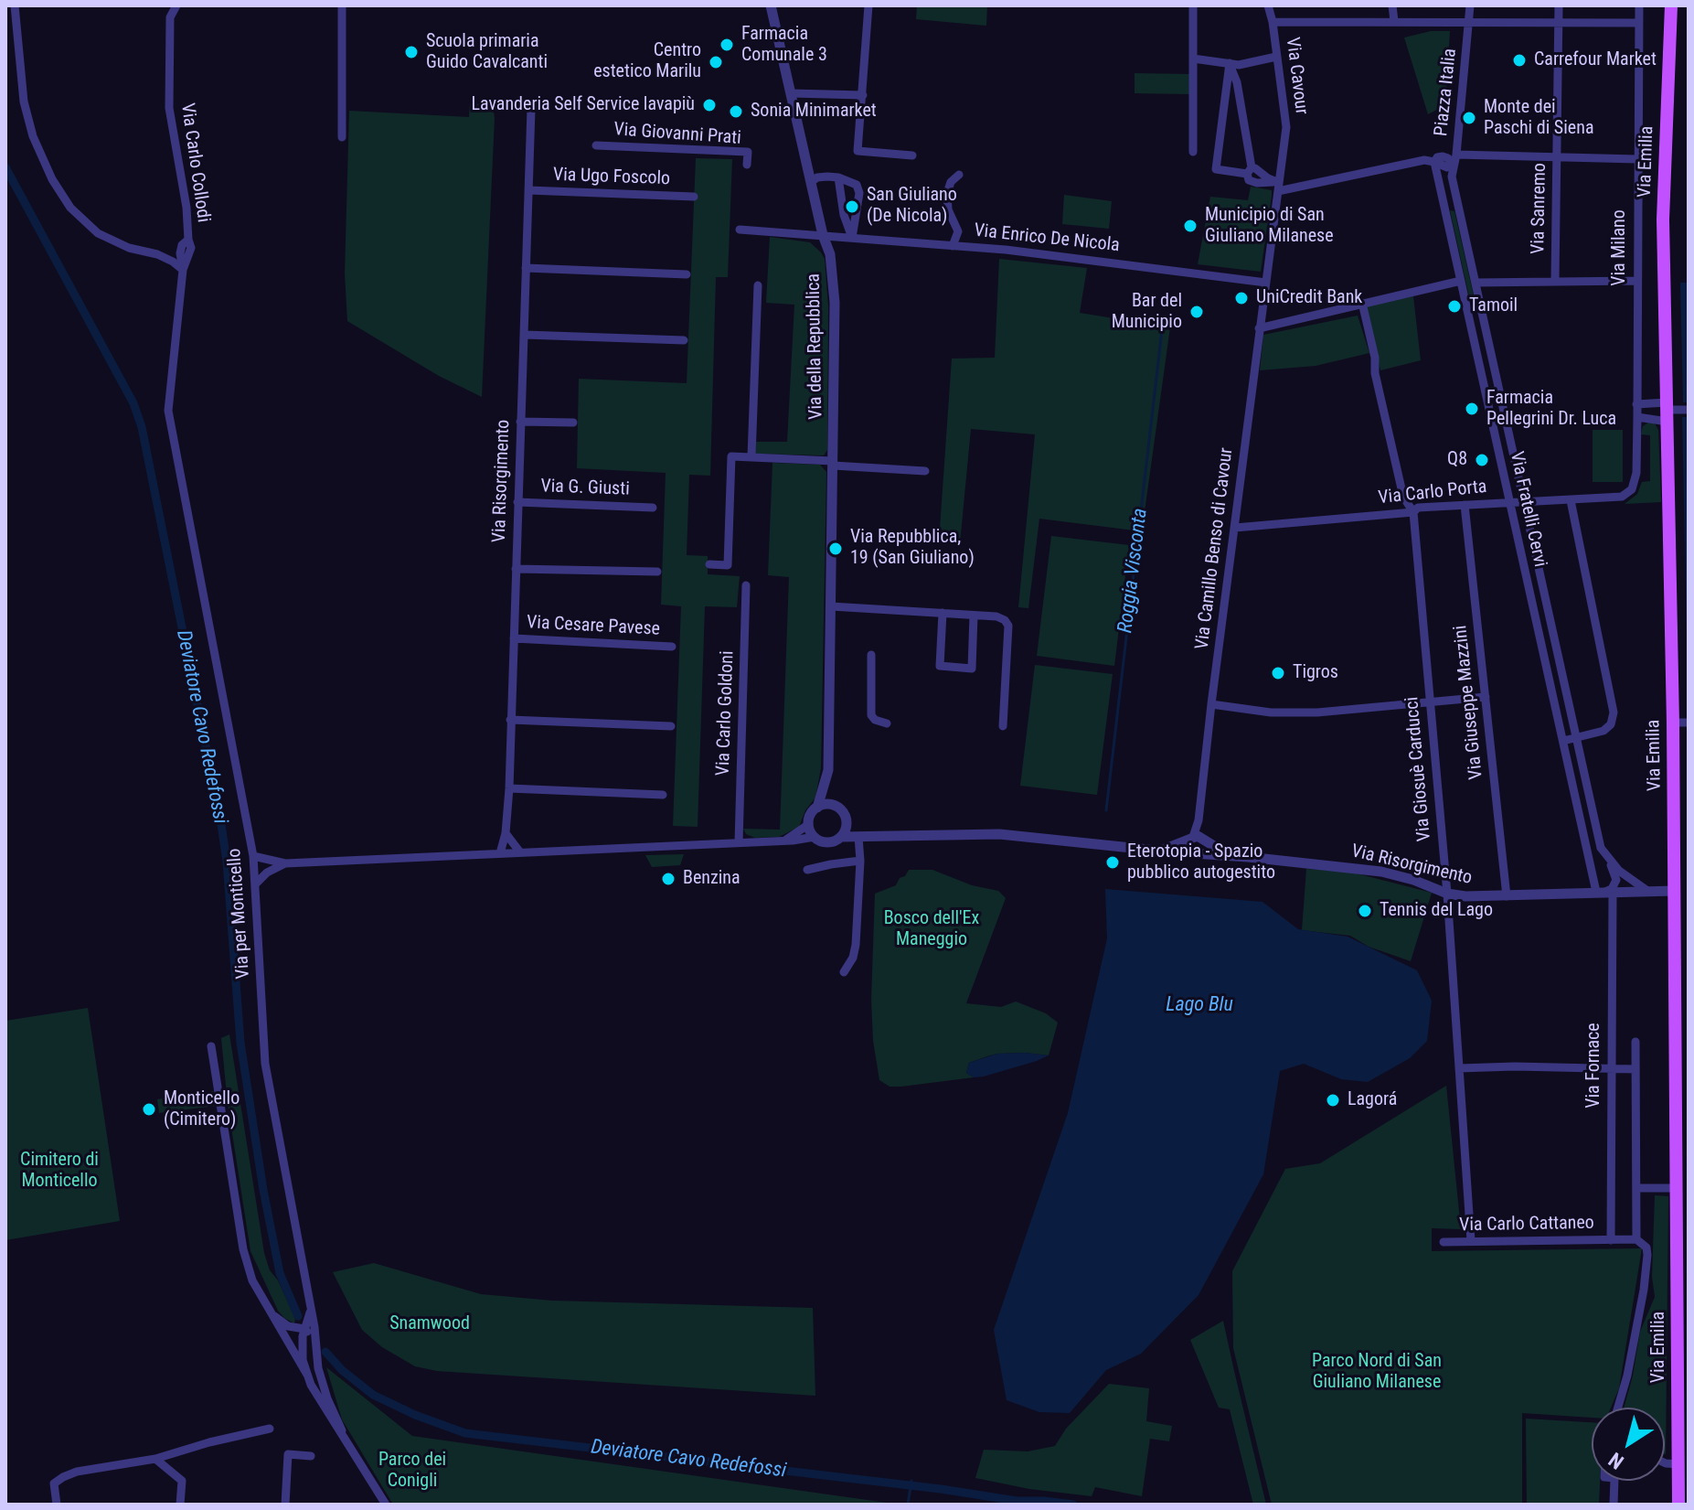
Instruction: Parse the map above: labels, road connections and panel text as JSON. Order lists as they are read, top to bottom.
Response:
{
  "streets": {
    "main road": ["Via Emilia"],
    "street": [
      "Via Cavour",
      "Piazza Italia",
      "Via Giovanni Prati",
      "Via Carlo Collodi",
      "Via Ugo Foscolo",
      "Via Sanremo",
      "Via Enrico De Nicola",
      "Via Milano",
      "Via della Repubblica",
      "Via Risorgimento",
      "Via G. Giusti",
      "Via Carlo Porta",
      "Via Fratelli Cervi",
      "Via Camillo Benso di Cavour",
      "Via Cesare Pavese",
      "Via Giuseppe Mazzini",
      "Via Carlo Goldoni",
      "Via Giosuè Carducci",
      "Via per Monticello",
      "Via Fornace",
      "Via Carlo Cattaneo"
    ]
  },
  "crossings": [
    ["Via Cavour", "Via Enrico De Nicola"],
    ["Via Cavour", "Via Camillo Benso di Cavour"],
    ["Piazza Italia", "Via Fratelli Cervi"],
    ["Via Emilia", "Via Risorgimento"],
    ["Via Carlo Collodi", "Via per Monticello"],
    ["Via Ugo Foscolo", "Via Risorgimento"],
    ["Via Enrico De Nicola", "Via della Repubblica"],
    ["Via Enrico De Nicola", "Via Camillo Benso di Cavour"],
    ["Via Milano", "Via Carlo Porta"],
    ["Via della Repubblica", "Via Risorgimento"],
    ["Via Risorgimento", "Via G. Giusti"],
    ["Via Risorgimento", "Via Fratelli Cervi"],
    ["Via Risorgimento", "Via Camillo Benso di Cavour"],
    ["Via Risorgimento", "Via Cesare Pavese"],
    ["Via Risorgimento", "Via Giuseppe Mazzini"],
    ["Via Risorgimento", "Via Giosuè Carducci"],
    ["Via Risorgimento", "Via Fornace"],
    ["Via Carlo Porta", "Via Fratelli Cervi"],
    ["Via Carlo Porta", "Via Camillo Benso di Cavour"],
    ["Via Carlo Porta", "Via Giuseppe Mazzini"],
    ["Via Carlo Porta", "Via Giosuè Carducci"],
    ["Via Fratelli Cervi", "Via Fornace"],
    ["Via Giosuè Carducci", "Via Carlo Cattaneo"],
    ["Via Fornace", "Via Carlo Cattaneo"]
  ],
  "water": ["Roggia Visconta", "Deviatore Cavo Redefossi", "Lago Blu"],
  "parks": [
    "Bosco dell'Ex Maneggio",
    "Cimitero di Monticello",
    "Snamwood",
    "Parco Nord di San Giuliano Milanese",
    "Parco dei Conigli"
  ],
  "places": [
    "Farmacia Comunale 3",
    "Scuola primaria Guido Cavalcanti",
    "Carrefour Market",
    "Centro estetico Marilu",
    "Lavanderia Self Service lavapiù",
    "Sonia Minimarket",
    "Monte dei Paschi di Siena",
    "San Giuliano (De Nicola)",
    "Municipio di San Giuliano Milanese",
    "UniCredit Bank",
    "Tamoil",
    "Bar del Municipio",
    "Farmacia Pellegrini Dr. Luca",
    "Q8",
    "Via Repubblica, 19 (San Giuliano)",
    "Tigros",
    "Eterotopia - Spazio pubblico autogestito",
    "Benzina",
    "Tennis del Lago",
    "Lagorá",
    "Monticello (Cimitero)"
  ],
  "north": "bottom left"
}
